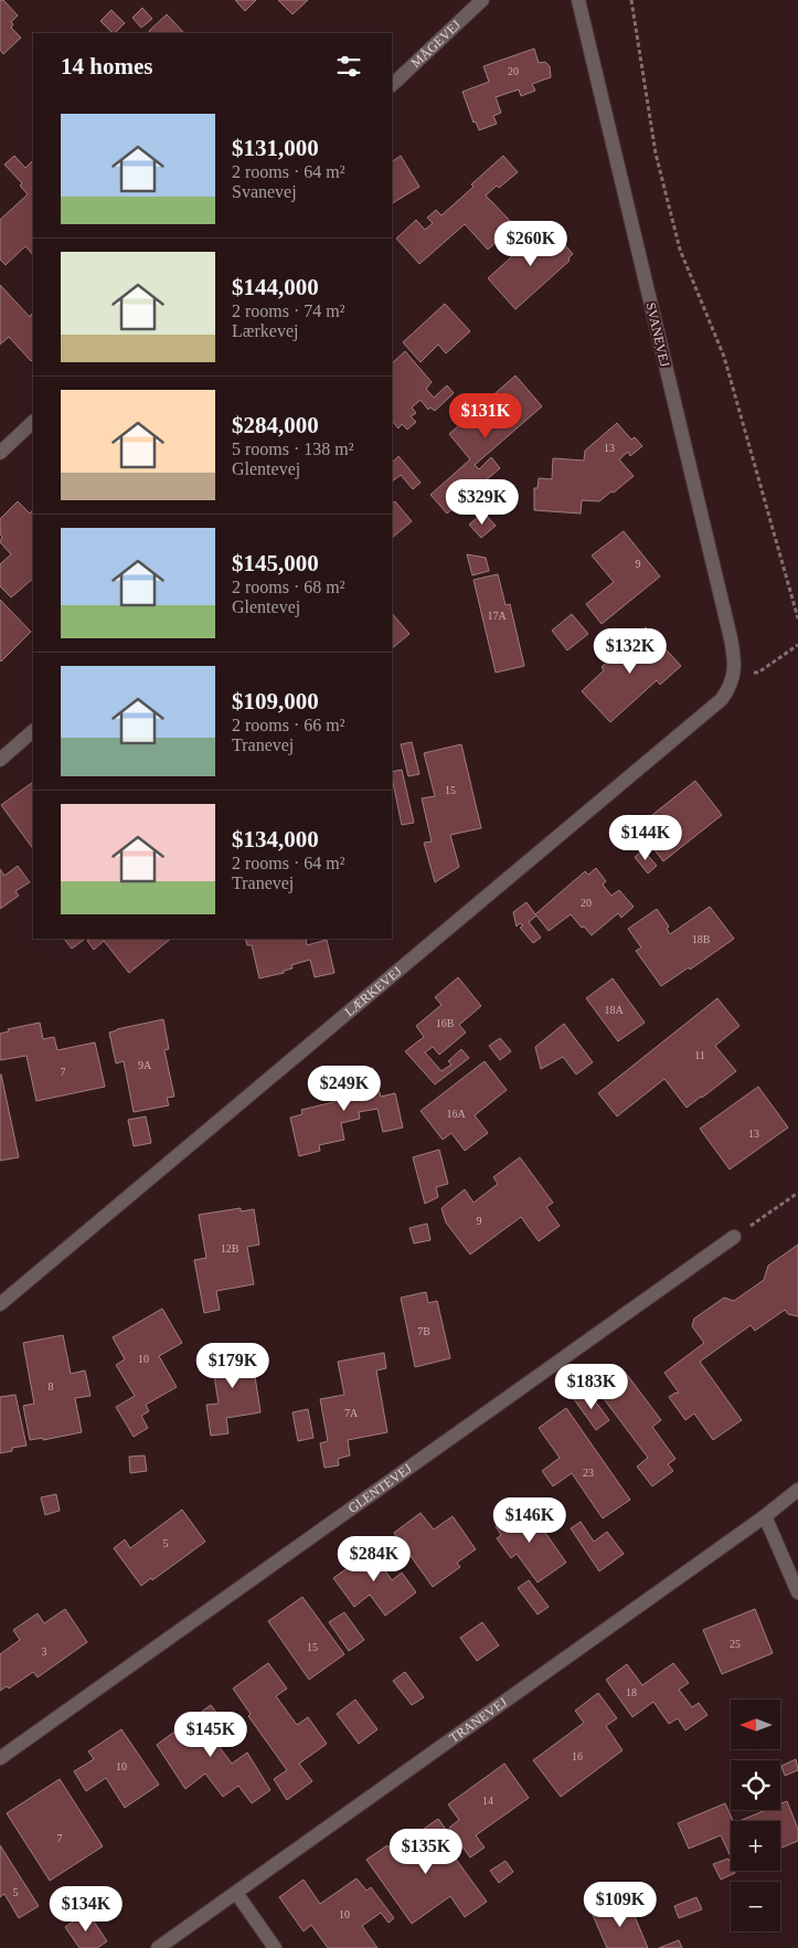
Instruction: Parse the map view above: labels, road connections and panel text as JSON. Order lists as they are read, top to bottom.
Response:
{
  "streets": {
    "street": [
      "MÅGEVEJ",
      "SVANEVEJ",
      "LÆRKEVEJ",
      "GLENTEVEJ",
      "TRANEVEJ"
    ]
  },
  "crossings": [
    ["SVANEVEJ", "LÆRKEVEJ"]
  ],
  "house_numbers": [
    "20",
    "13",
    "9",
    "17A",
    "15",
    "20",
    "18B",
    "18A",
    "16B",
    "11",
    "9A",
    "7",
    "16A",
    "13",
    "9",
    "12B",
    "7B",
    "10",
    "8",
    "7A",
    "23",
    "5",
    "25",
    "15",
    "3",
    "18",
    "16",
    "10",
    "14",
    "7",
    "5",
    "10"
  ],
  "north": "left",
  "page": {
    "heading": "14 homes",
    "list": [
      {
        "name": "$131,000",
        "note": "2 rooms · 64 m² · Svanevej"
      },
      {
        "name": "$144,000",
        "note": "2 rooms · 74 m² · Lærkevej"
      },
      {
        "name": "$284,000",
        "note": "5 rooms · 138 m² · Glentevej"
      },
      {
        "name": "$145,000",
        "note": "2 rooms · 68 m² · Glentevej"
      },
      {
        "name": "$109,000",
        "note": "2 rooms · 66 m² · Tranevej"
      },
      {
        "name": "$134,000",
        "note": "2 rooms · 64 m² · Tranevej"
      }
    ],
    "price": [
      "$260K",
      "$131K",
      "$329K",
      "$132K",
      "$144K",
      "$249K",
      "$179K",
      "$183K",
      "$146K",
      "$284K",
      "$145K",
      "$135K",
      "$109K",
      "$134K"
    ],
    "map_buttons": ["+", "−"]
  }
}
